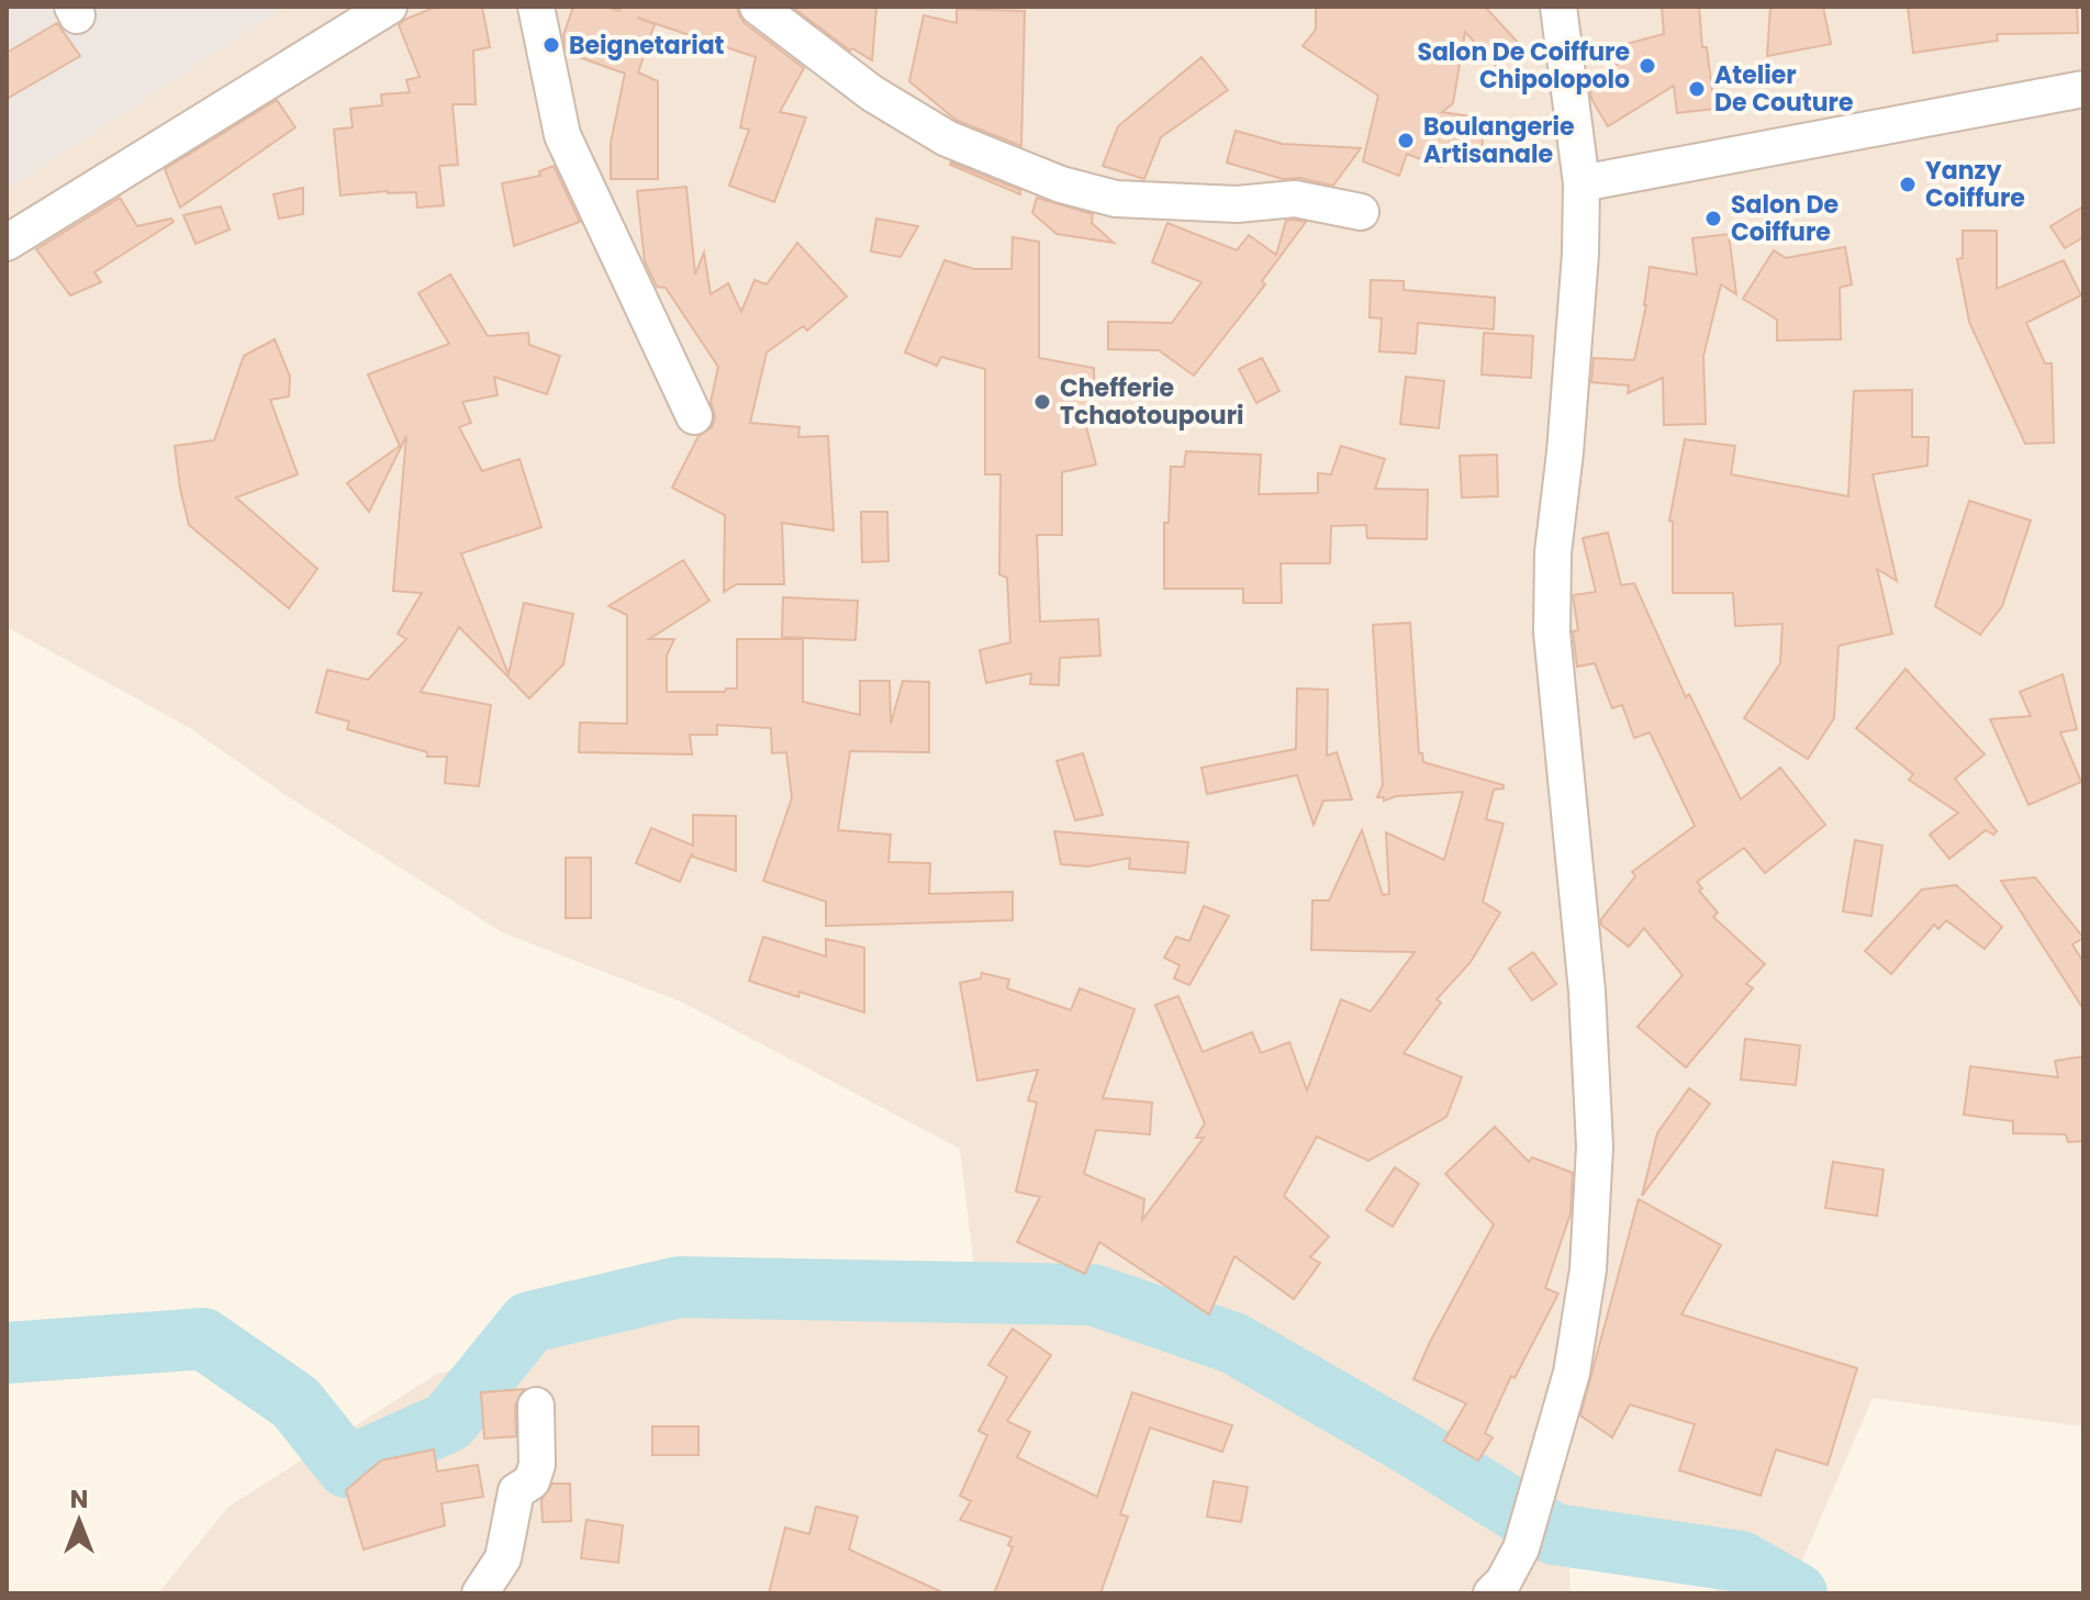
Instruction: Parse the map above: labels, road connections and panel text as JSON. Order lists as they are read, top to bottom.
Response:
{
  "places": [
    "Beignetariat",
    "Salon De Coiffure Chipolopolo",
    "Atelier De Couture",
    "Boulangerie Artisanale",
    "Yanzy Coiffure",
    "Salon De Coiffure",
    "Chefferie Tchaotoupouri"
  ],
  "north": "top"
}
